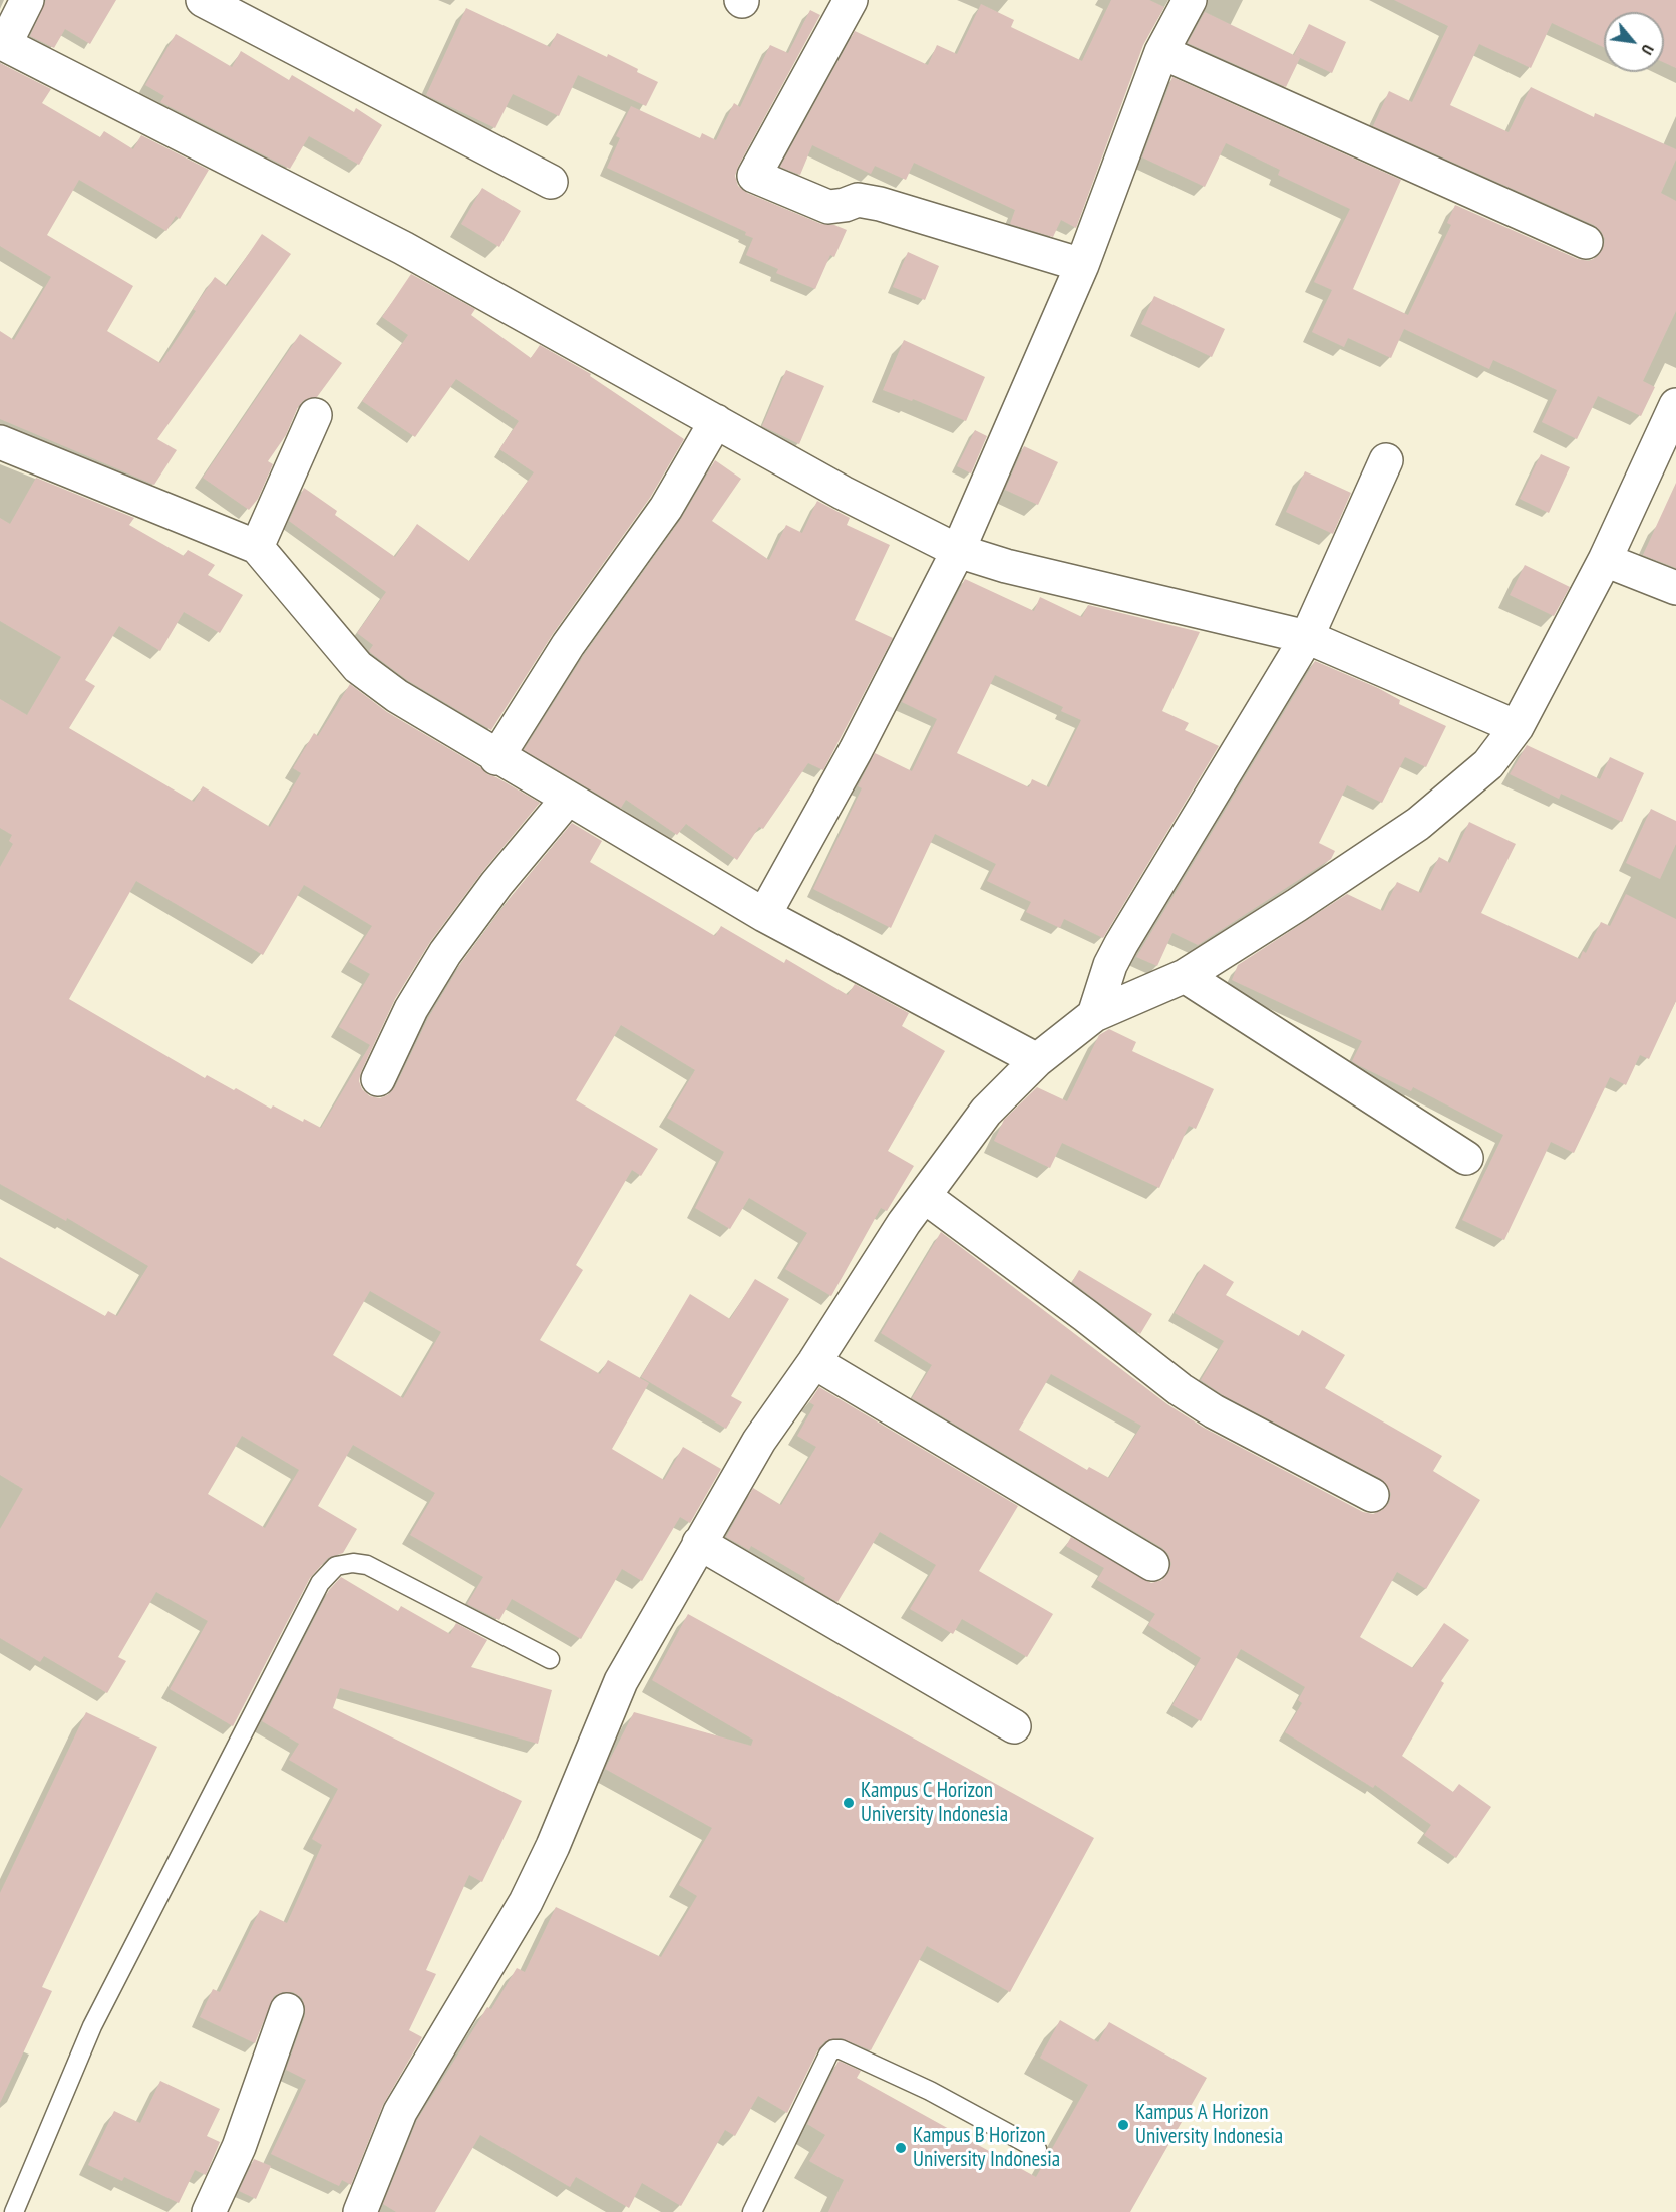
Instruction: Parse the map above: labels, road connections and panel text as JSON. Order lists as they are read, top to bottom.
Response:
{
  "places": ["Kampus C Horizon University Indonesia", "Kampus A Horizon University Indonesia", "Kampus B Horizon University Indonesia"],
  "north": "bottom right"
}
